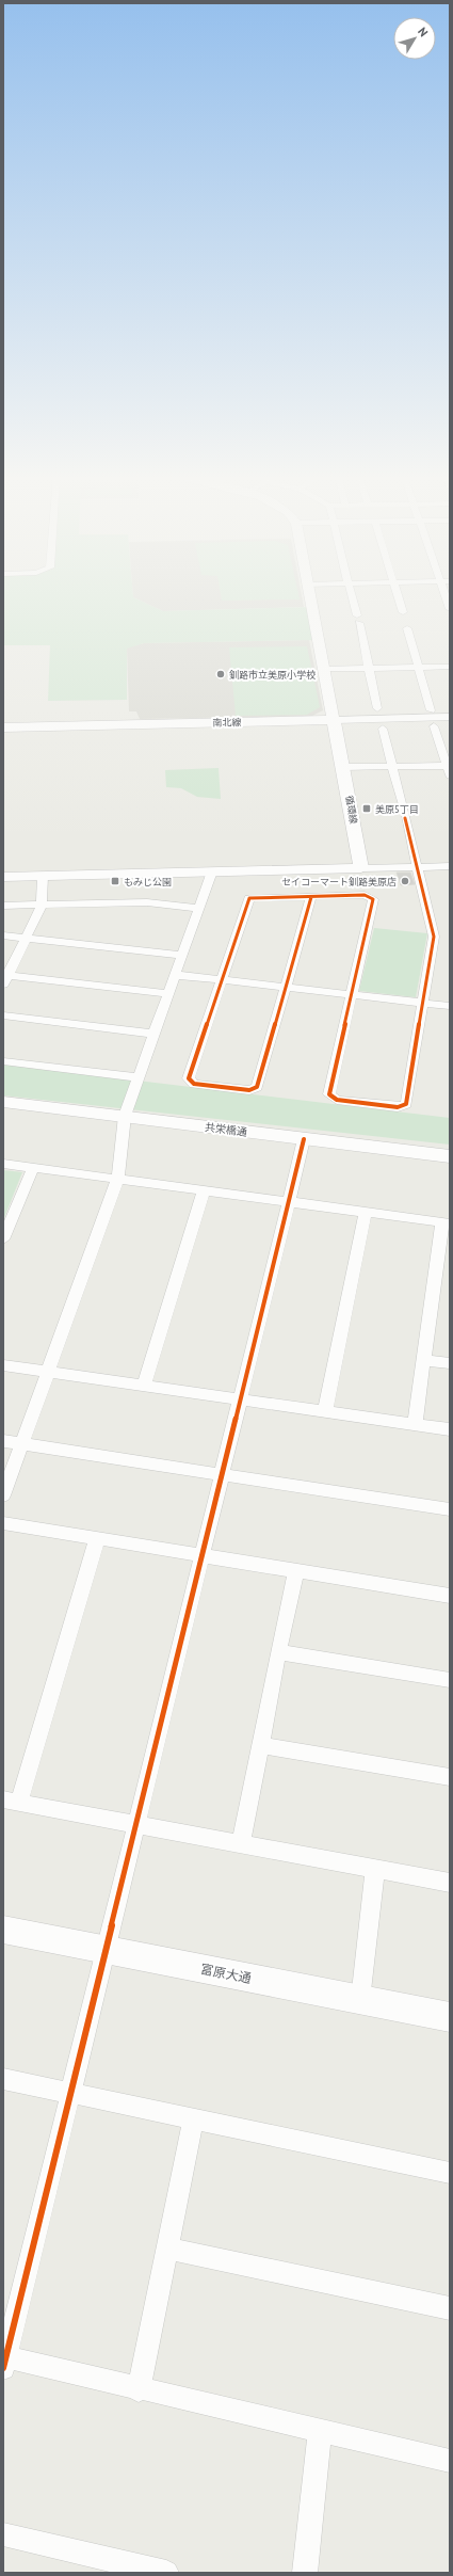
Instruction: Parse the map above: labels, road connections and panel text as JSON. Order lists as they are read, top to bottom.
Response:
{
  "streets": {
    "street": [
      "南北線",
      "循環線",
      "共栄橋通",
      "富原大通"
    ]
  },
  "crossings": [
    ["南北線", "循環線"]
  ],
  "places": {
    "other": ["釧路市立美原小学校", "セイコーマート釧路美原店"],
    "transit": ["美原5丁目", "もみじ公園"]
  },
  "north": "top right"
}
